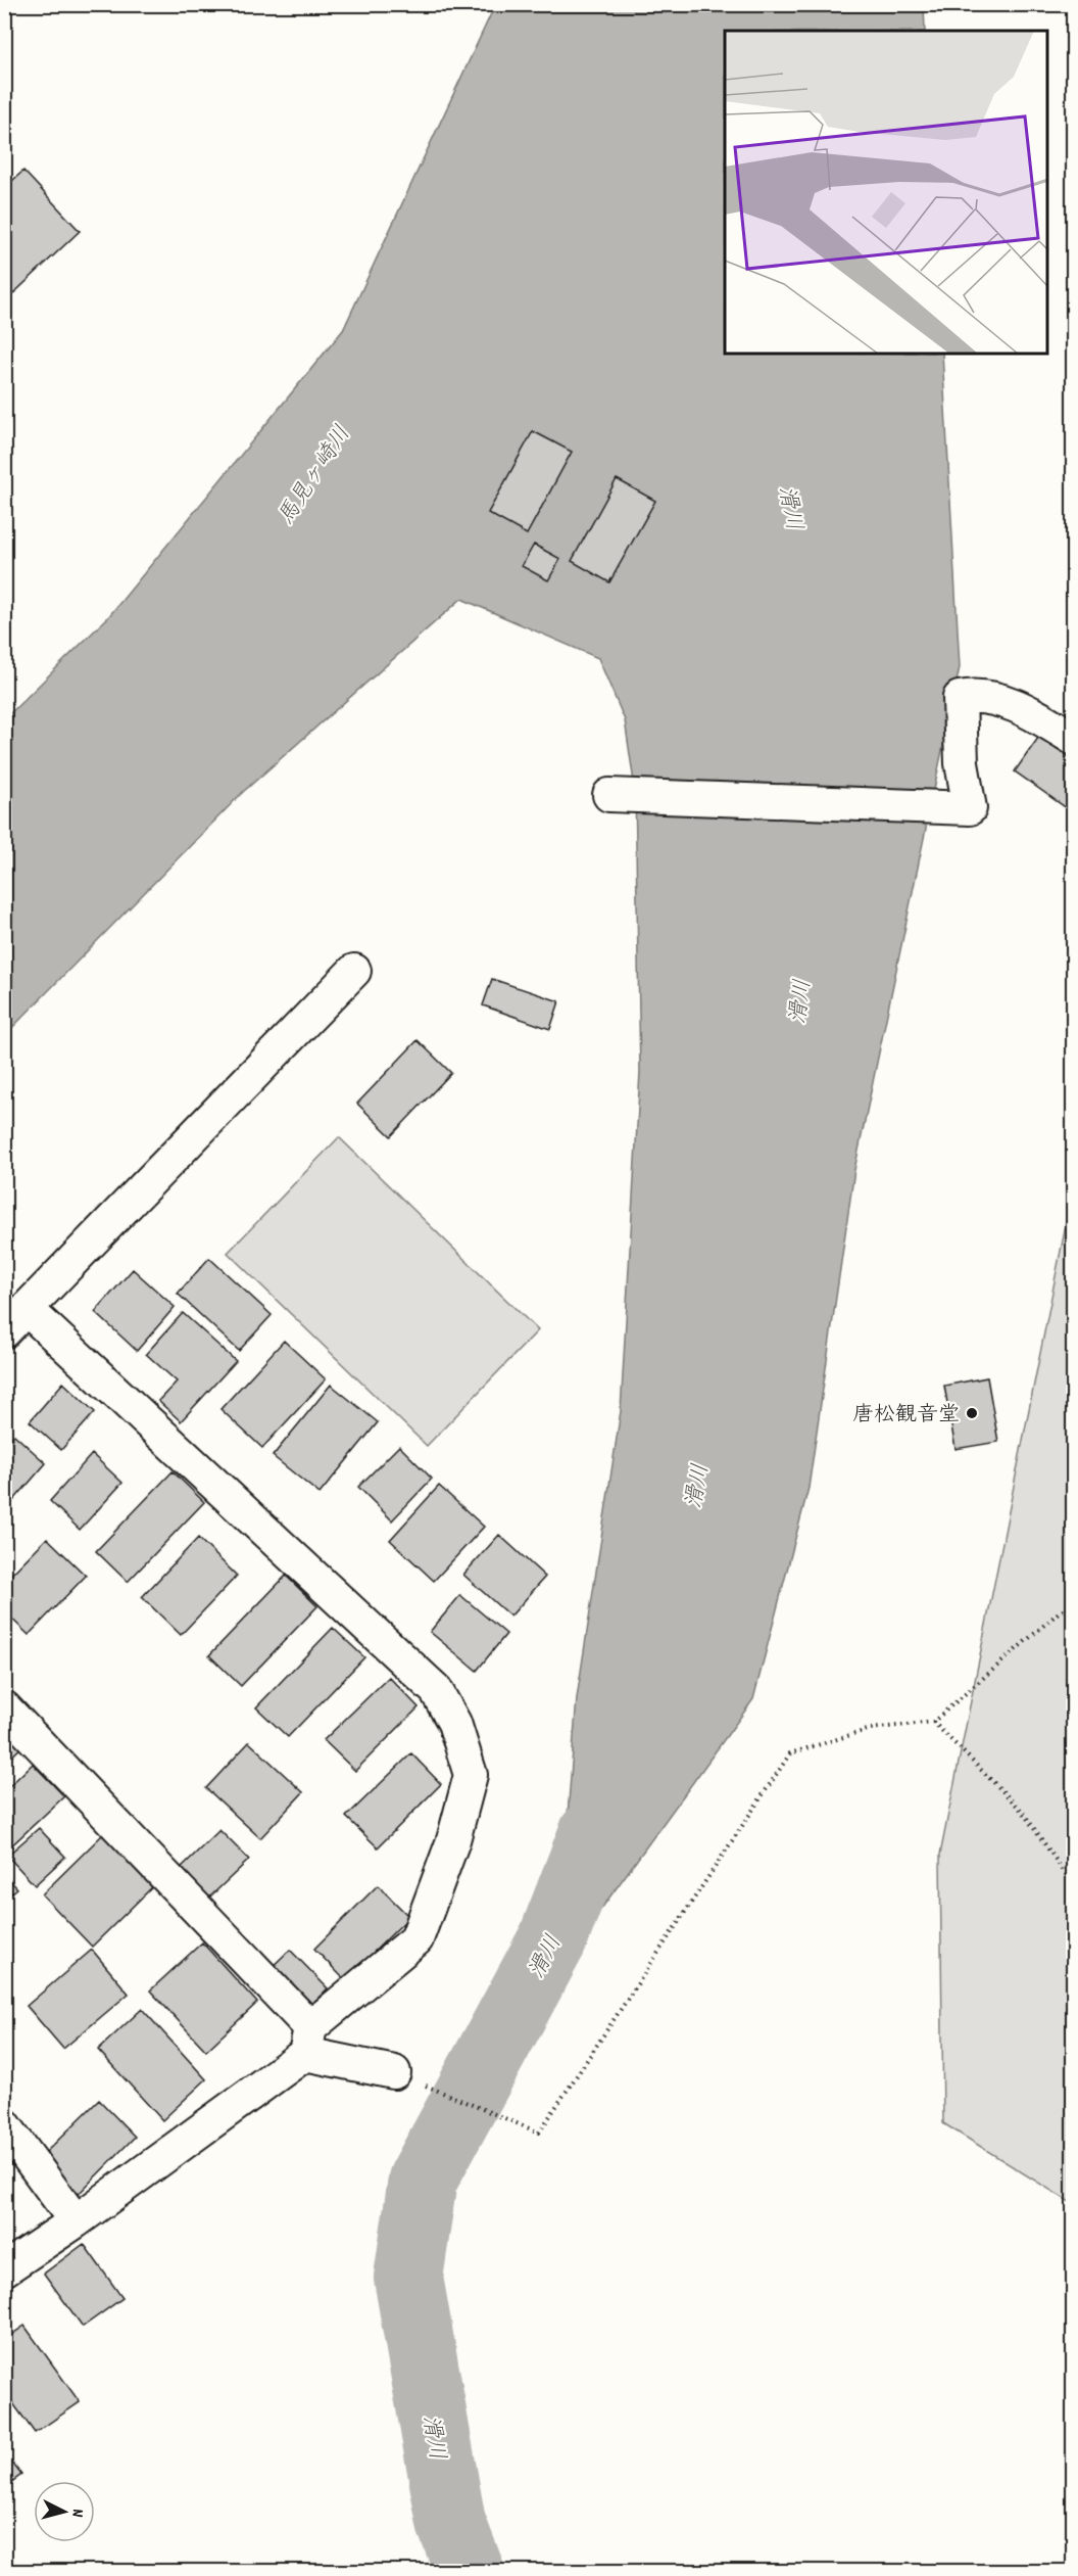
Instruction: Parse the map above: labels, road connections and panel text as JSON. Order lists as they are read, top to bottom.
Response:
{
  "water": ["馬見ヶ崎川", "滑川"],
  "places": ["唐松観音堂"],
  "north": "right"
}
